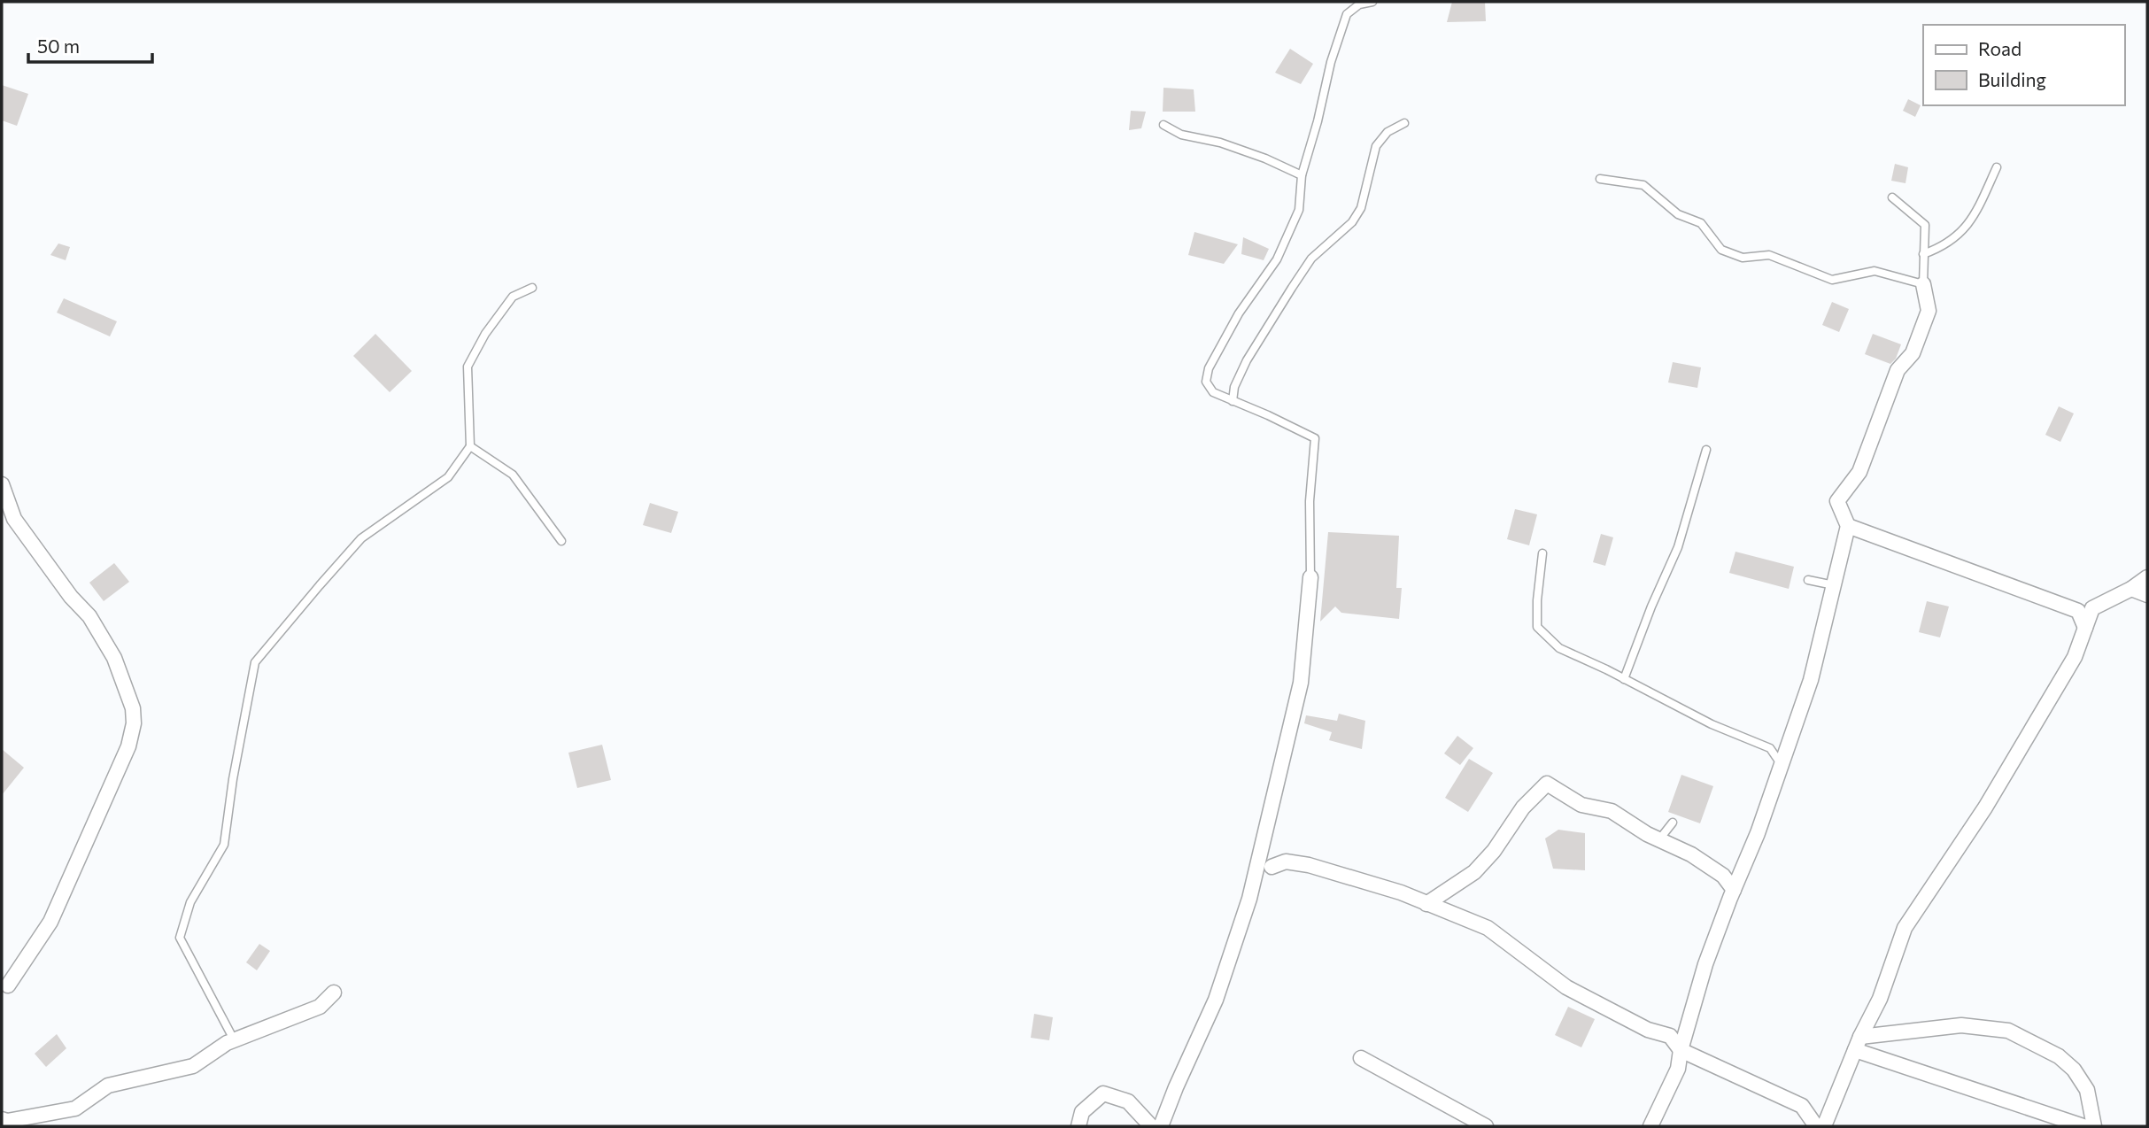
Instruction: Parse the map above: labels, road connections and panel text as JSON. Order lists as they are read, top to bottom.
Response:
{
  "legend": ["Road", "Building"],
  "scale_bar": "50 m"
}
